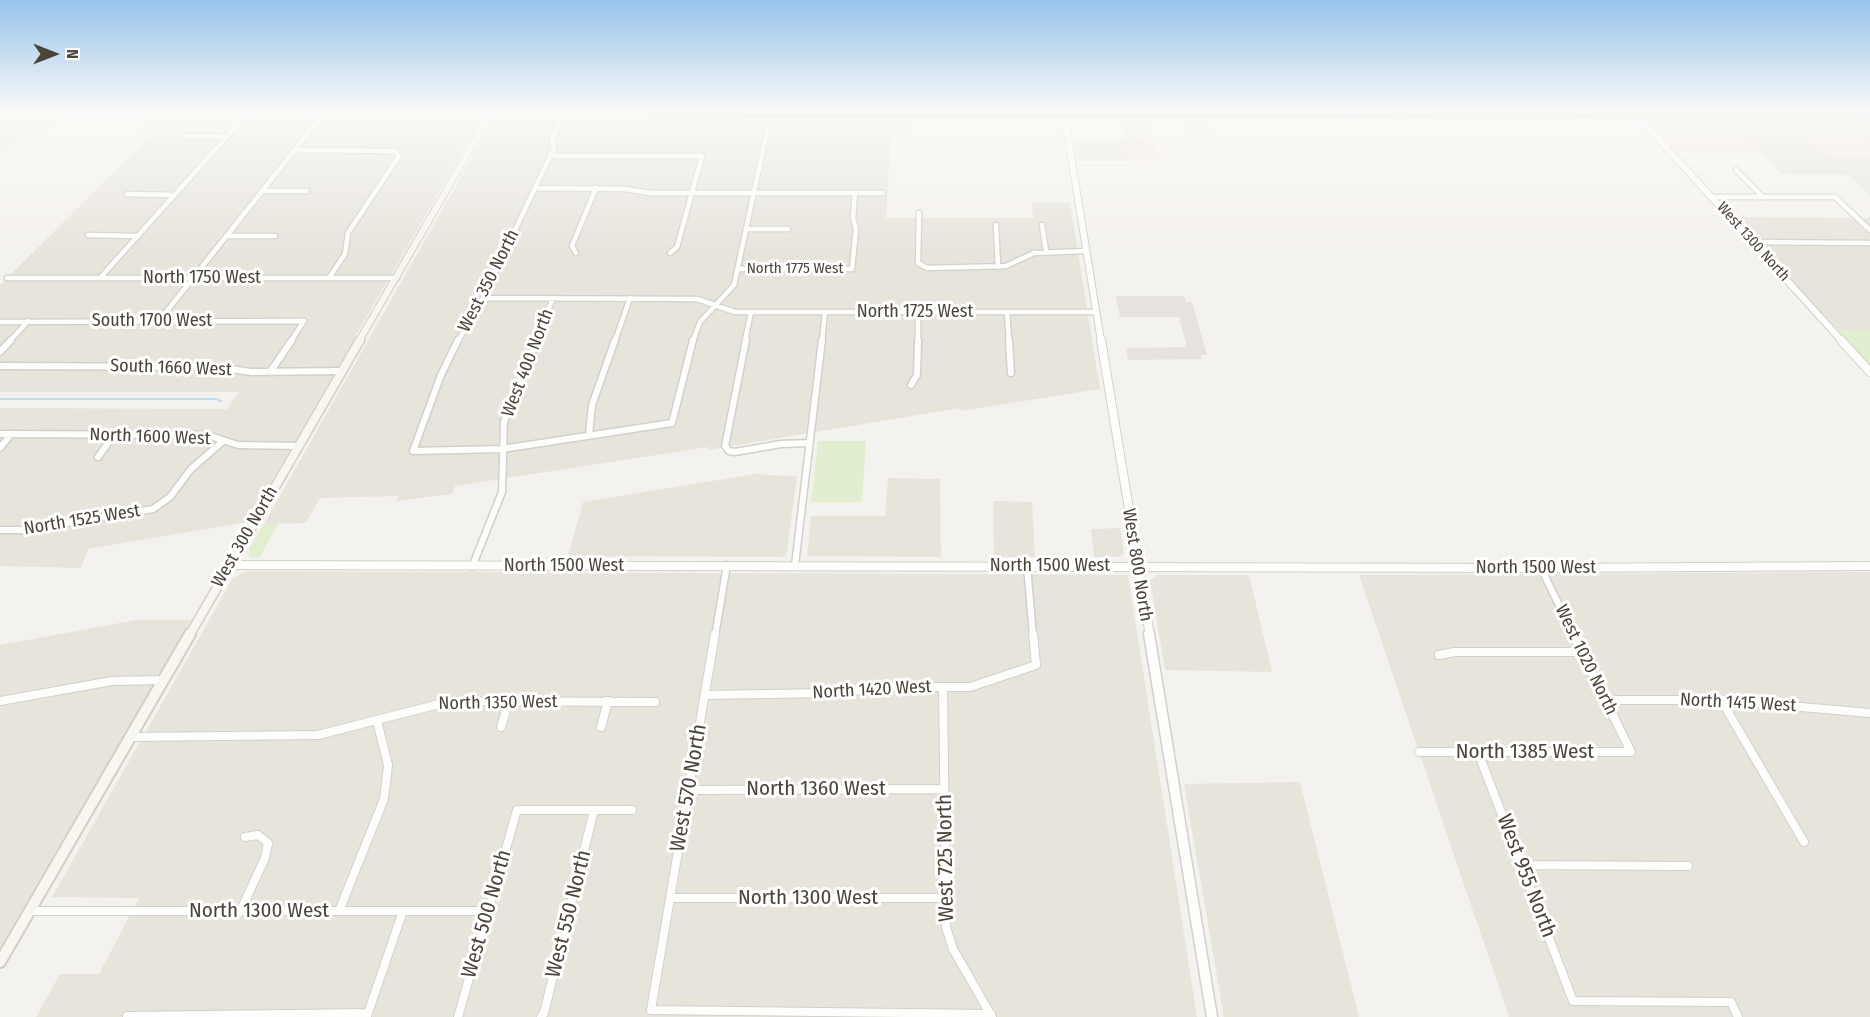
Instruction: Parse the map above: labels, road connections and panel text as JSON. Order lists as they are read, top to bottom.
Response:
{
  "streets": {
    "main road": ["West 300 North"],
    "street": [
      "West 1300 North",
      "North 1775 West",
      "North 1750 West",
      "West 350 North",
      "North 1725 West",
      "South 1700 West",
      "West 400 North",
      "South 1660 West",
      "North 1600 West",
      "North 1525 West",
      "West 800 North",
      "North 1500 West",
      "West 1020 North",
      "North 1420 West",
      "North 1350 West",
      "North 1415 West",
      "North 1385 West",
      "West 570 North",
      "North 1360 West",
      "West 725 North",
      "West 955 North",
      "North 1300 West",
      "West 500 North",
      "West 550 North"
    ]
  },
  "crossings": [
    ["North 1750 West", "West 300 North"],
    ["West 350 North", "West 400 North"],
    ["North 1725 West", "West 800 North"],
    ["South 1700 West", "South 1660 West"],
    ["West 400 North", "North 1500 West"],
    ["South 1660 West", "West 300 North"],
    ["North 1600 West", "North 1525 West"],
    ["North 1600 West", "West 300 North"],
    ["West 300 North", "North 1500 West"],
    ["West 300 North", "North 1350 West"],
    ["West 300 North", "North 1300 West"],
    ["West 800 North", "North 1500 West"],
    ["North 1500 West", "West 1020 North"],
    ["North 1500 West", "North 1420 West"],
    ["North 1500 West", "West 570 North"],
    ["West 1020 North", "North 1415 West"],
    ["West 1020 North", "North 1385 West"],
    ["North 1420 West", "West 570 North"],
    ["North 1420 West", "West 725 North"],
    ["North 1385 West", "West 955 North"],
    ["West 570 North", "North 1360 West"],
    ["West 570 North", "West 725 North"],
    ["West 570 North", "North 1300 West"],
    ["North 1360 West", "West 725 North"],
    ["West 725 North", "North 1300 West"],
    ["North 1300 West", "West 500 North"],
    ["West 500 North", "West 550 North"]
  ],
  "north": "right"
}
